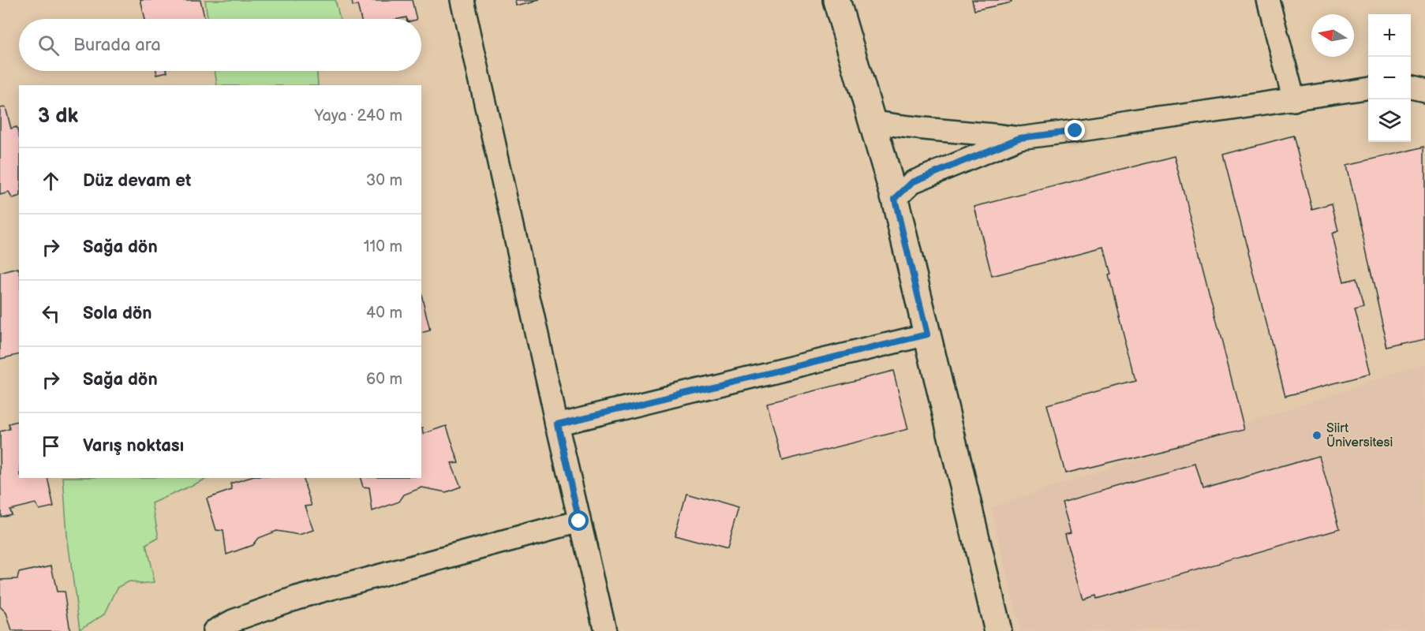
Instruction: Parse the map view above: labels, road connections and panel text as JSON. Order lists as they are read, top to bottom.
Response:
{
  "places": ["Siirt Üniversitesi"],
  "north": "left",
  "page": {
    "map_buttons": ["+", "−"],
    "search": "Burada ara",
    "heading": ["3 dk", "Yaya · 240 m"],
    "list": [
      ["Düz devam et", "30 m"],
      ["Sağa dön", "110 m"],
      ["Sola dön", "40 m"],
      ["Sağa dön", "60 m"],
      "Varış noktası"
    ]
  }
}
